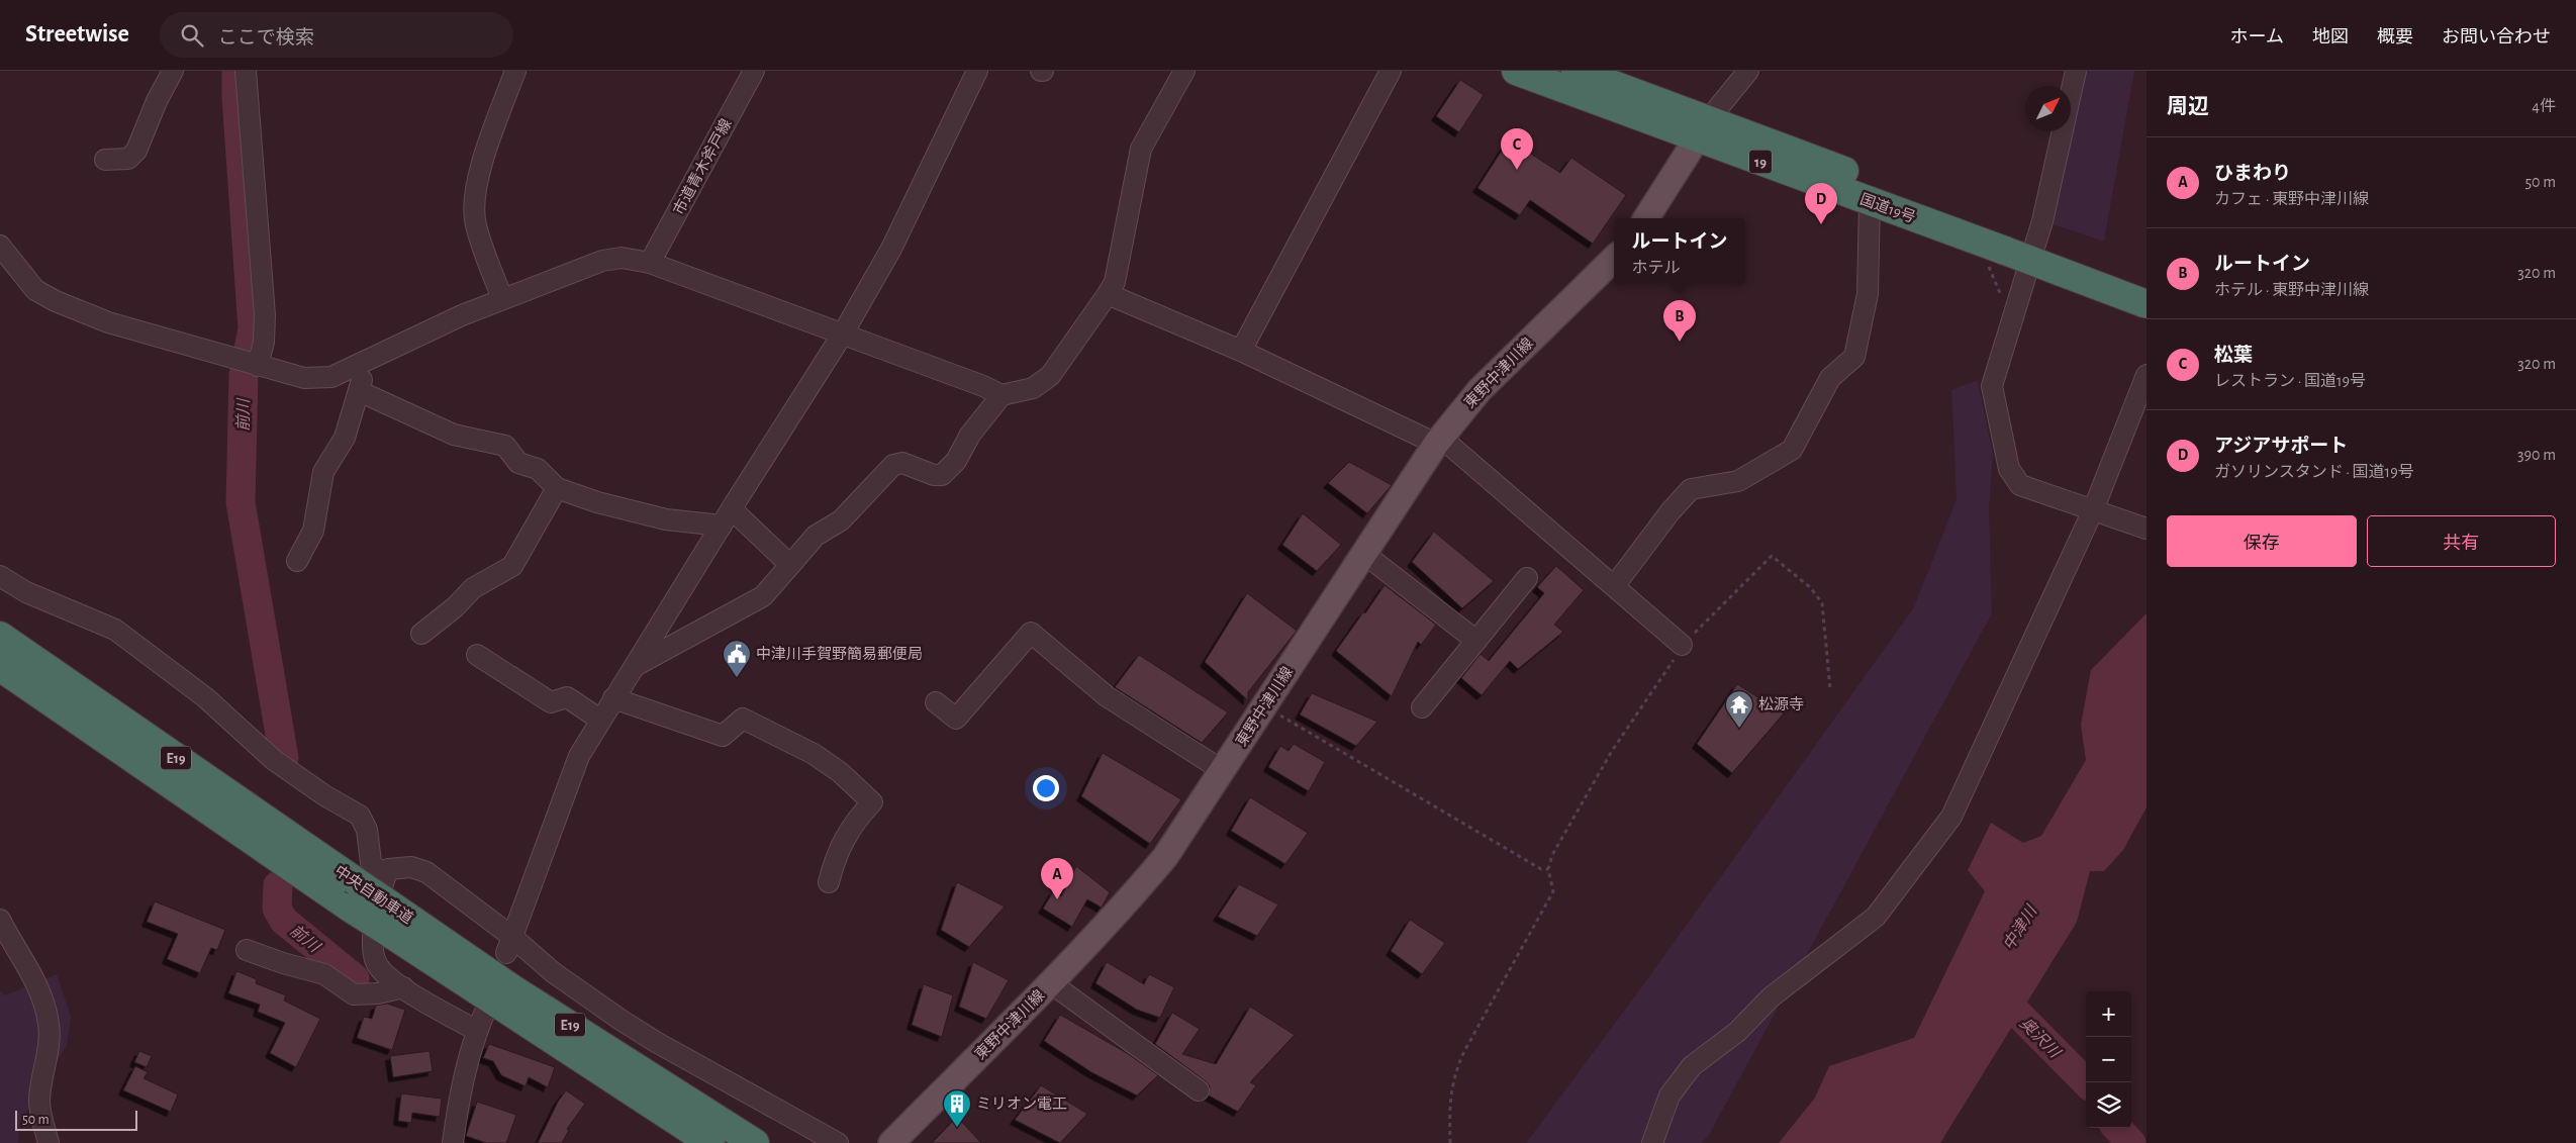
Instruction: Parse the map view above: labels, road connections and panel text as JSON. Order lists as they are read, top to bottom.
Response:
{
  "streets": {
    "highway": [
      "19",
      "国道19号",
      "E19",
      "中央自動車道"
    ],
    "main road": ["東野中津川線"],
    "street": ["市道青木斧戸線"]
  },
  "water": ["前川", "中津川", "奥沢川"],
  "places": {
    "public building": ["中津川手賀野簡易郵便局"],
    "temple": ["松源寺"],
    "building": ["ミリオン電工"]
  },
  "scale_bar": "50 m",
  "north": "top right",
  "page": {
    "header": "Streetwise",
    "search": "ここで検索",
    "nav": [
      "ホーム",
      "地図",
      "概要",
      "お問い合わせ"
    ],
    "heading": ["周辺", "4件"],
    "pins": [
      "C",
      "D",
      "B",
      "A"
    ],
    "list": [
      {
        "mark": "A",
        "name": "ひまわり",
        "note": "カフェ · 東野中津川線",
        "value": "50 m"
      },
      {
        "mark": "B",
        "name": "ルートイン",
        "note": "ホテル · 東野中津川線",
        "value": "320 m"
      },
      {
        "mark": "C",
        "name": "松葉",
        "note": "レストラン · 国道19号",
        "value": "320 m"
      },
      {
        "mark": "D",
        "name": "アジアサポート",
        "note": "ガソリンスタンド · 国道19号",
        "value": "390 m"
      }
    ],
    "popup": ["ルートイン", "ホテル"],
    "buttons": ["保存", "共有"],
    "map_buttons": ["+", "−"],
    "scale": "50 m"
  }
}
